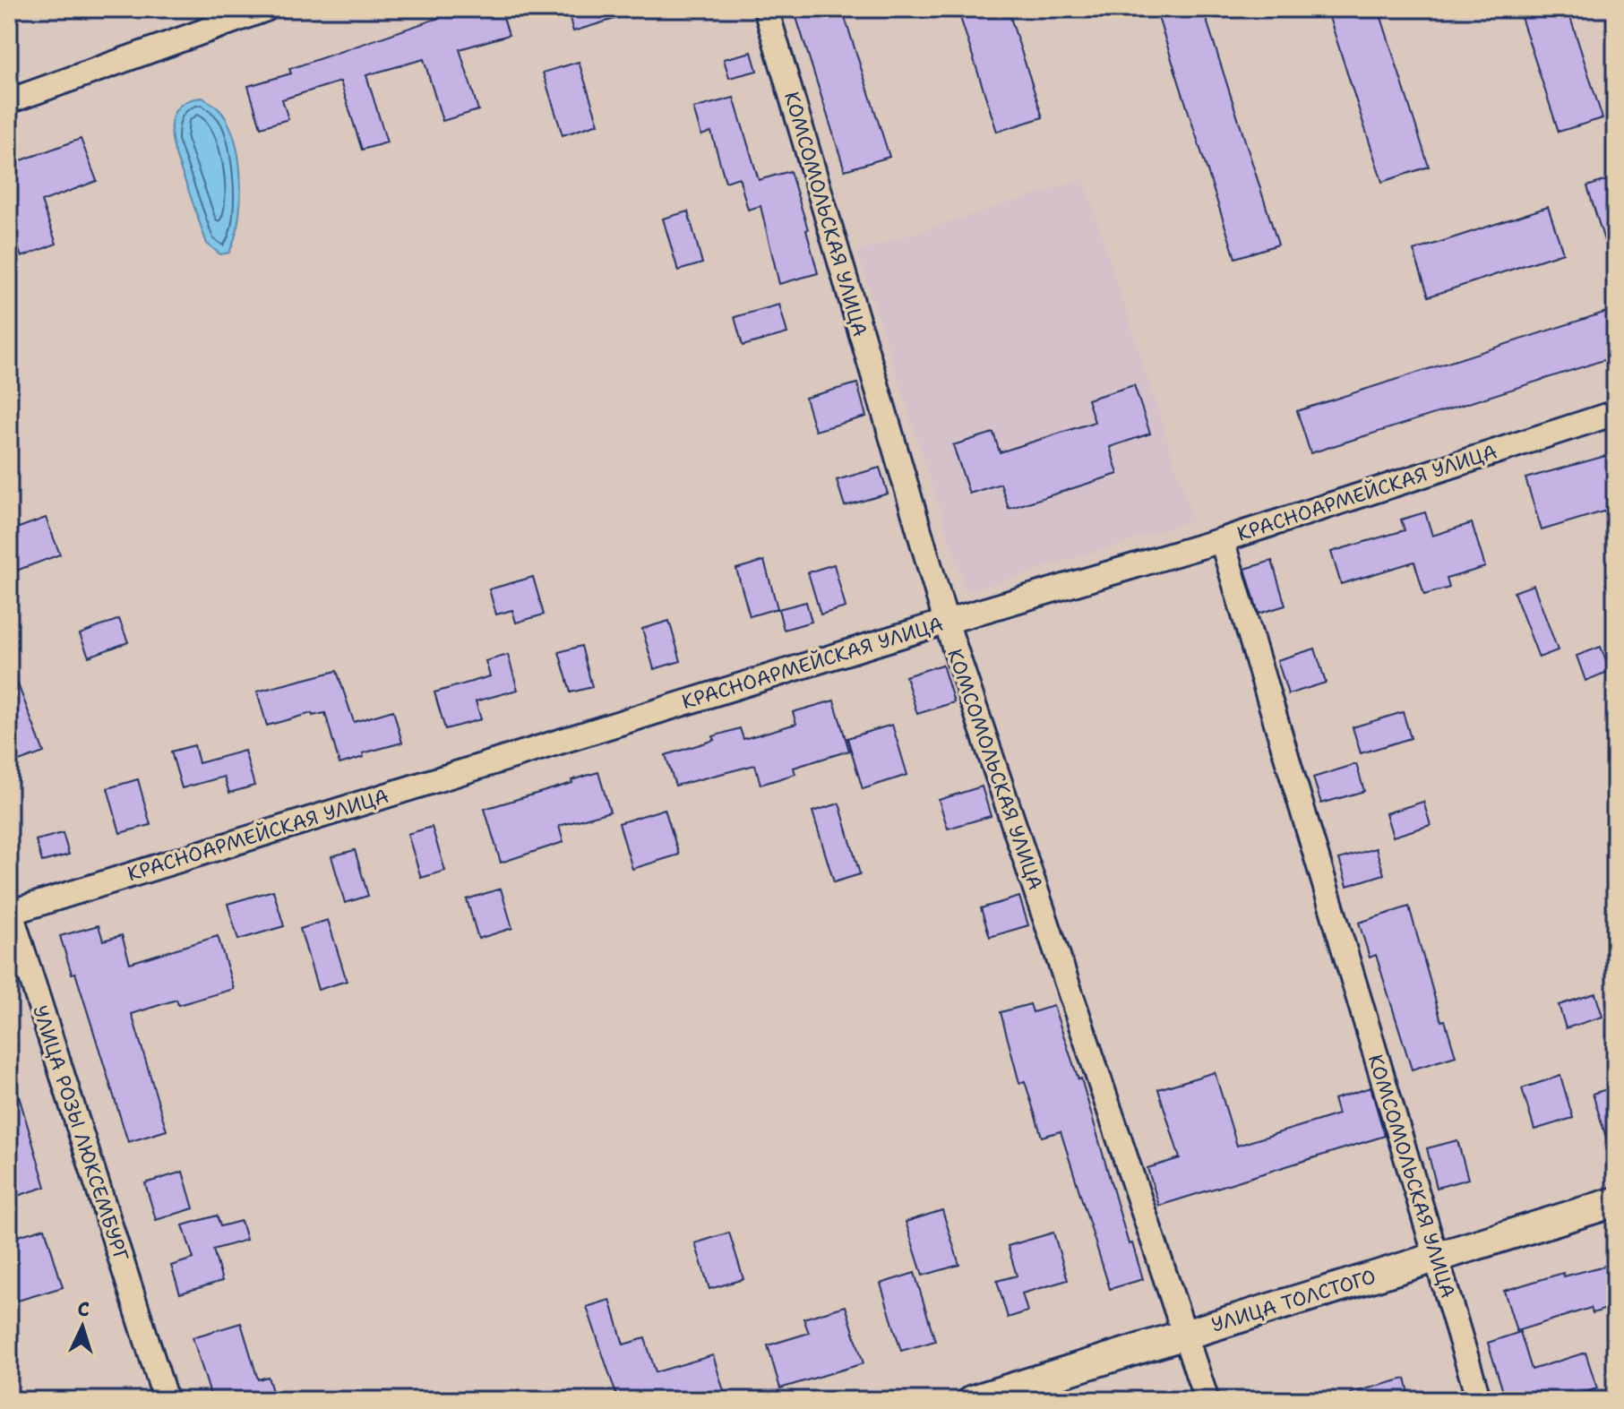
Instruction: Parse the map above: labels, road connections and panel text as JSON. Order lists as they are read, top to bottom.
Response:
{
  "streets": {
    "street": [
      "КОМСОМОЛЬСКАЯ УЛИЦА",
      "КРАСНОАРМЕЙСКАЯ УЛИЦА",
      "УЛИЦА РОЗЫ ЛЮКСЕМБУРГ",
      "УЛИЦА ТОЛСТОГО"
    ]
  },
  "crossings": [
    ["КОМСОМОЛЬСКАЯ УЛИЦА", "КРАСНОАРМЕЙСКАЯ УЛИЦА"],
    ["КОМСОМОЛЬСКАЯ УЛИЦА", "УЛИЦА ТОЛСТОГО"],
    ["КРАСНОАРМЕЙСКАЯ УЛИЦА", "УЛИЦА РОЗЫ ЛЮКСЕМБУРГ"]
  ],
  "north": "top"
}
